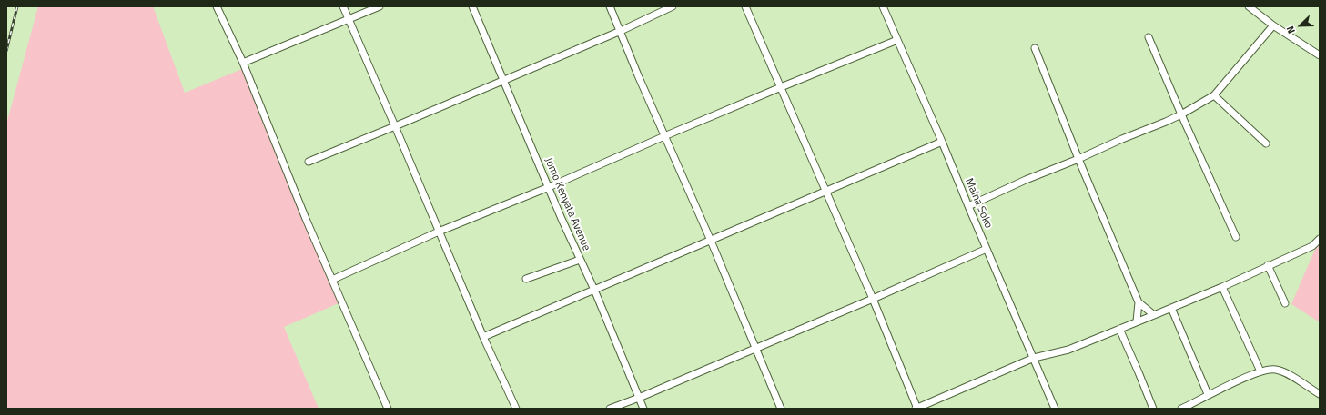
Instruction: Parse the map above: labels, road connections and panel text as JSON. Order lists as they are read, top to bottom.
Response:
{
  "streets": {
    "street": ["Maina Soko", "Jomo Kenyata Avenue"]
  },
  "north": "bottom left"
}
